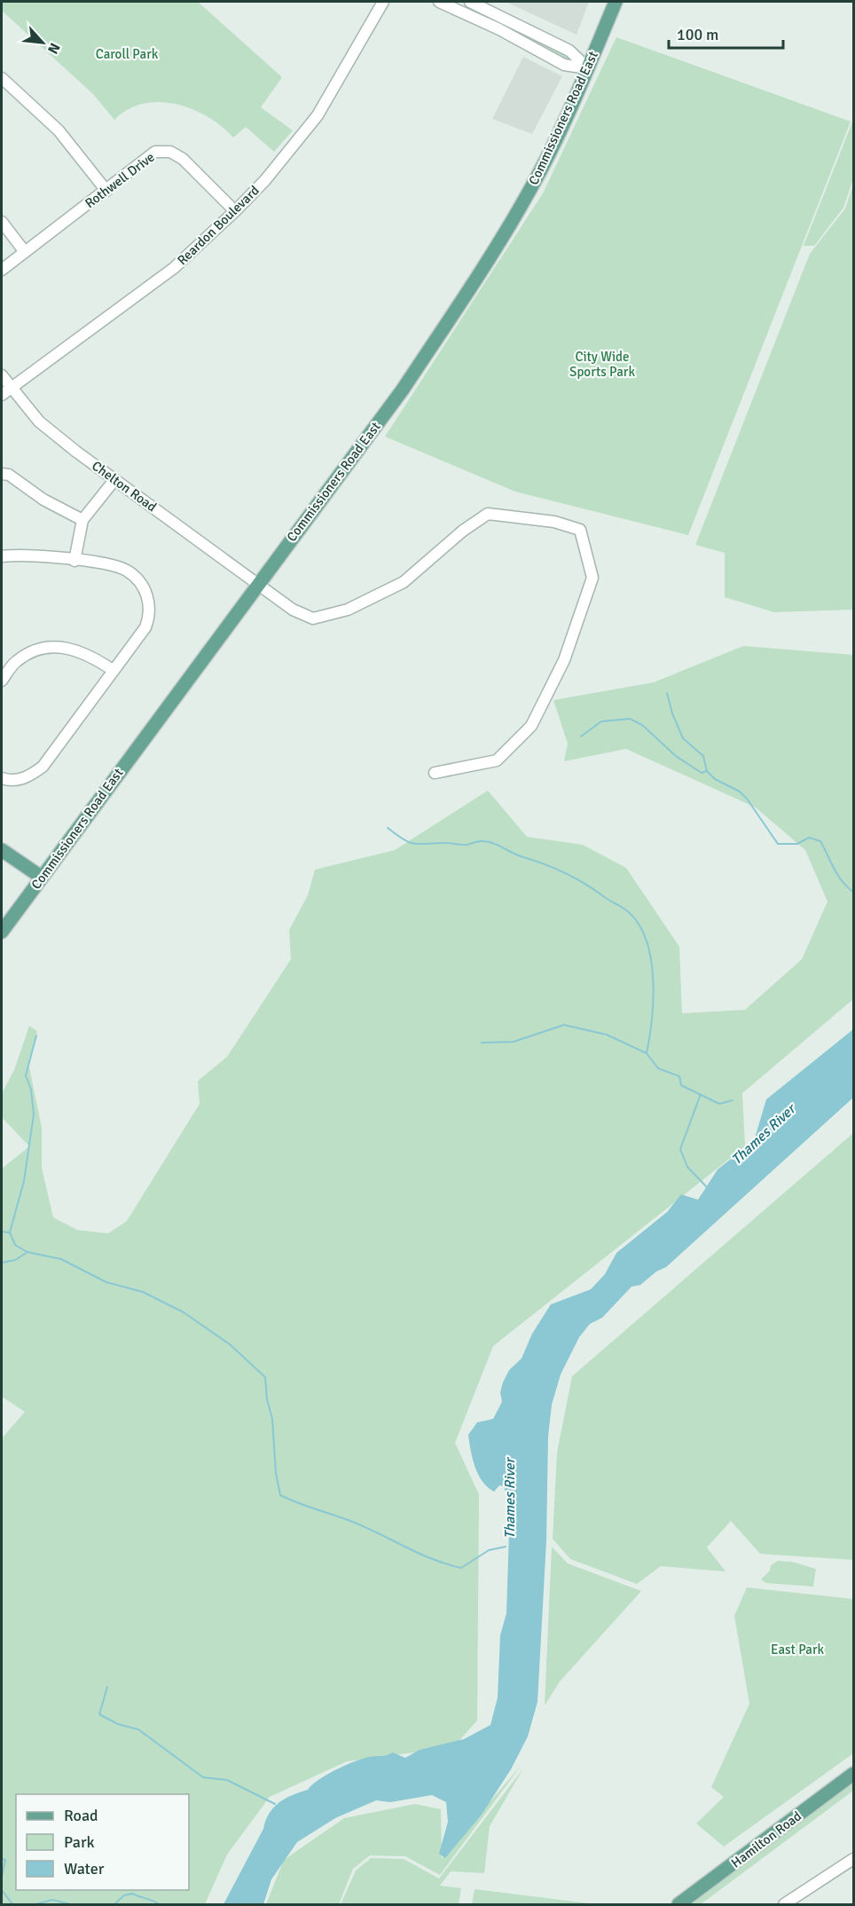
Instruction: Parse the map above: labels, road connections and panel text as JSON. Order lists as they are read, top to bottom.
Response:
{
  "streets": {
    "main road": ["Commissioners Road East", "Hamilton Road"],
    "street": ["Rothwell Drive", "Reardon Boulevard", "Chelton Road"]
  },
  "crossings": [
    ["Commissioners Road East", "Chelton Road"],
    ["Rothwell Drive", "Reardon Boulevard"],
    ["Reardon Boulevard", "Chelton Road"]
  ],
  "water": ["Thames River"],
  "parks": ["Caroll Park", "City Wide Sports Park", "East Park"],
  "legend": ["Road", "Park", "Water"],
  "scale_bar": "100 m",
  "north": "bottom right"
}
